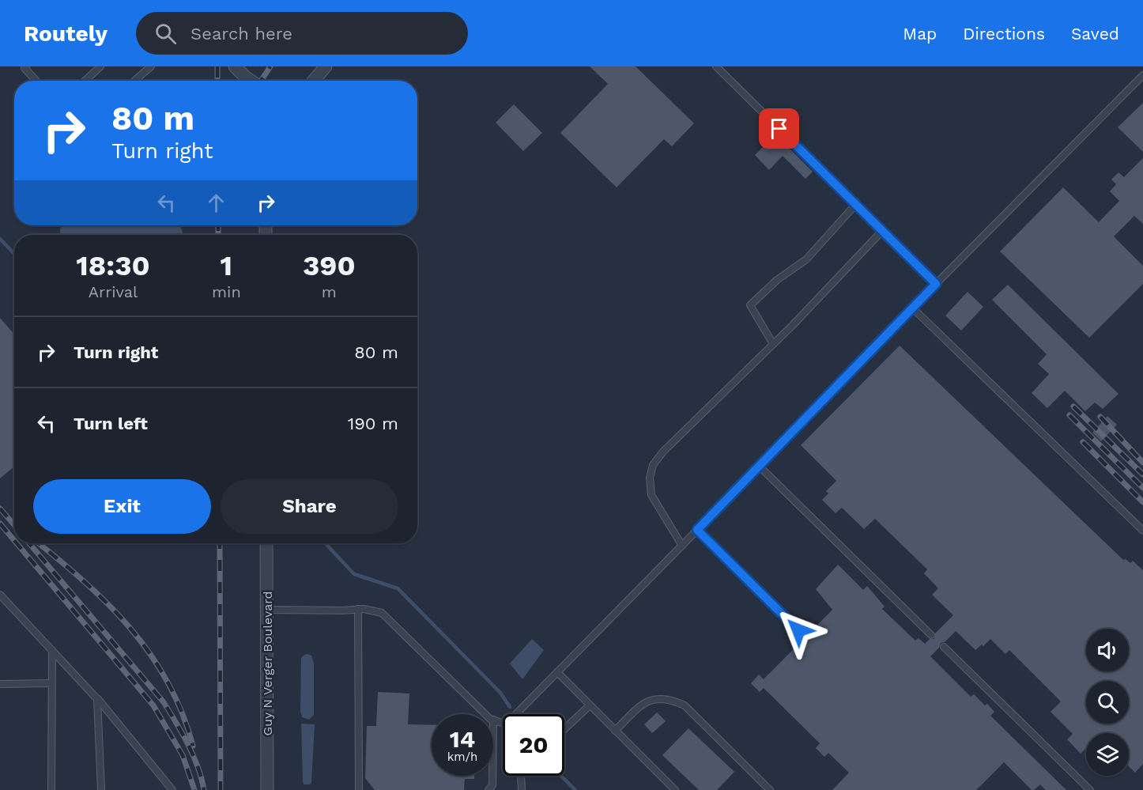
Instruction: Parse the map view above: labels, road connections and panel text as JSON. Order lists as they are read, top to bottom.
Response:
{
  "streets": {
    "street": ["Guy N Verger Boulevard"]
  },
  "page": {
    "header": "Routely",
    "search": "Search here",
    "nav": ["Map", "Directions", "Saved"],
    "turn": ["80 m", "Turn right"],
    "eta": [
      "18:30",
      "Arrival",
      "1",
      "min",
      "390",
      "m"
    ],
    "list": [
      {
        "name": "Turn right",
        "value": "80 m"
      },
      {
        "name": "Turn left",
        "value": "190 m"
      }
    ],
    "buttons": ["Exit", "Share"],
    "speed": "14 km/h",
    "limit": "20"
  }
}
